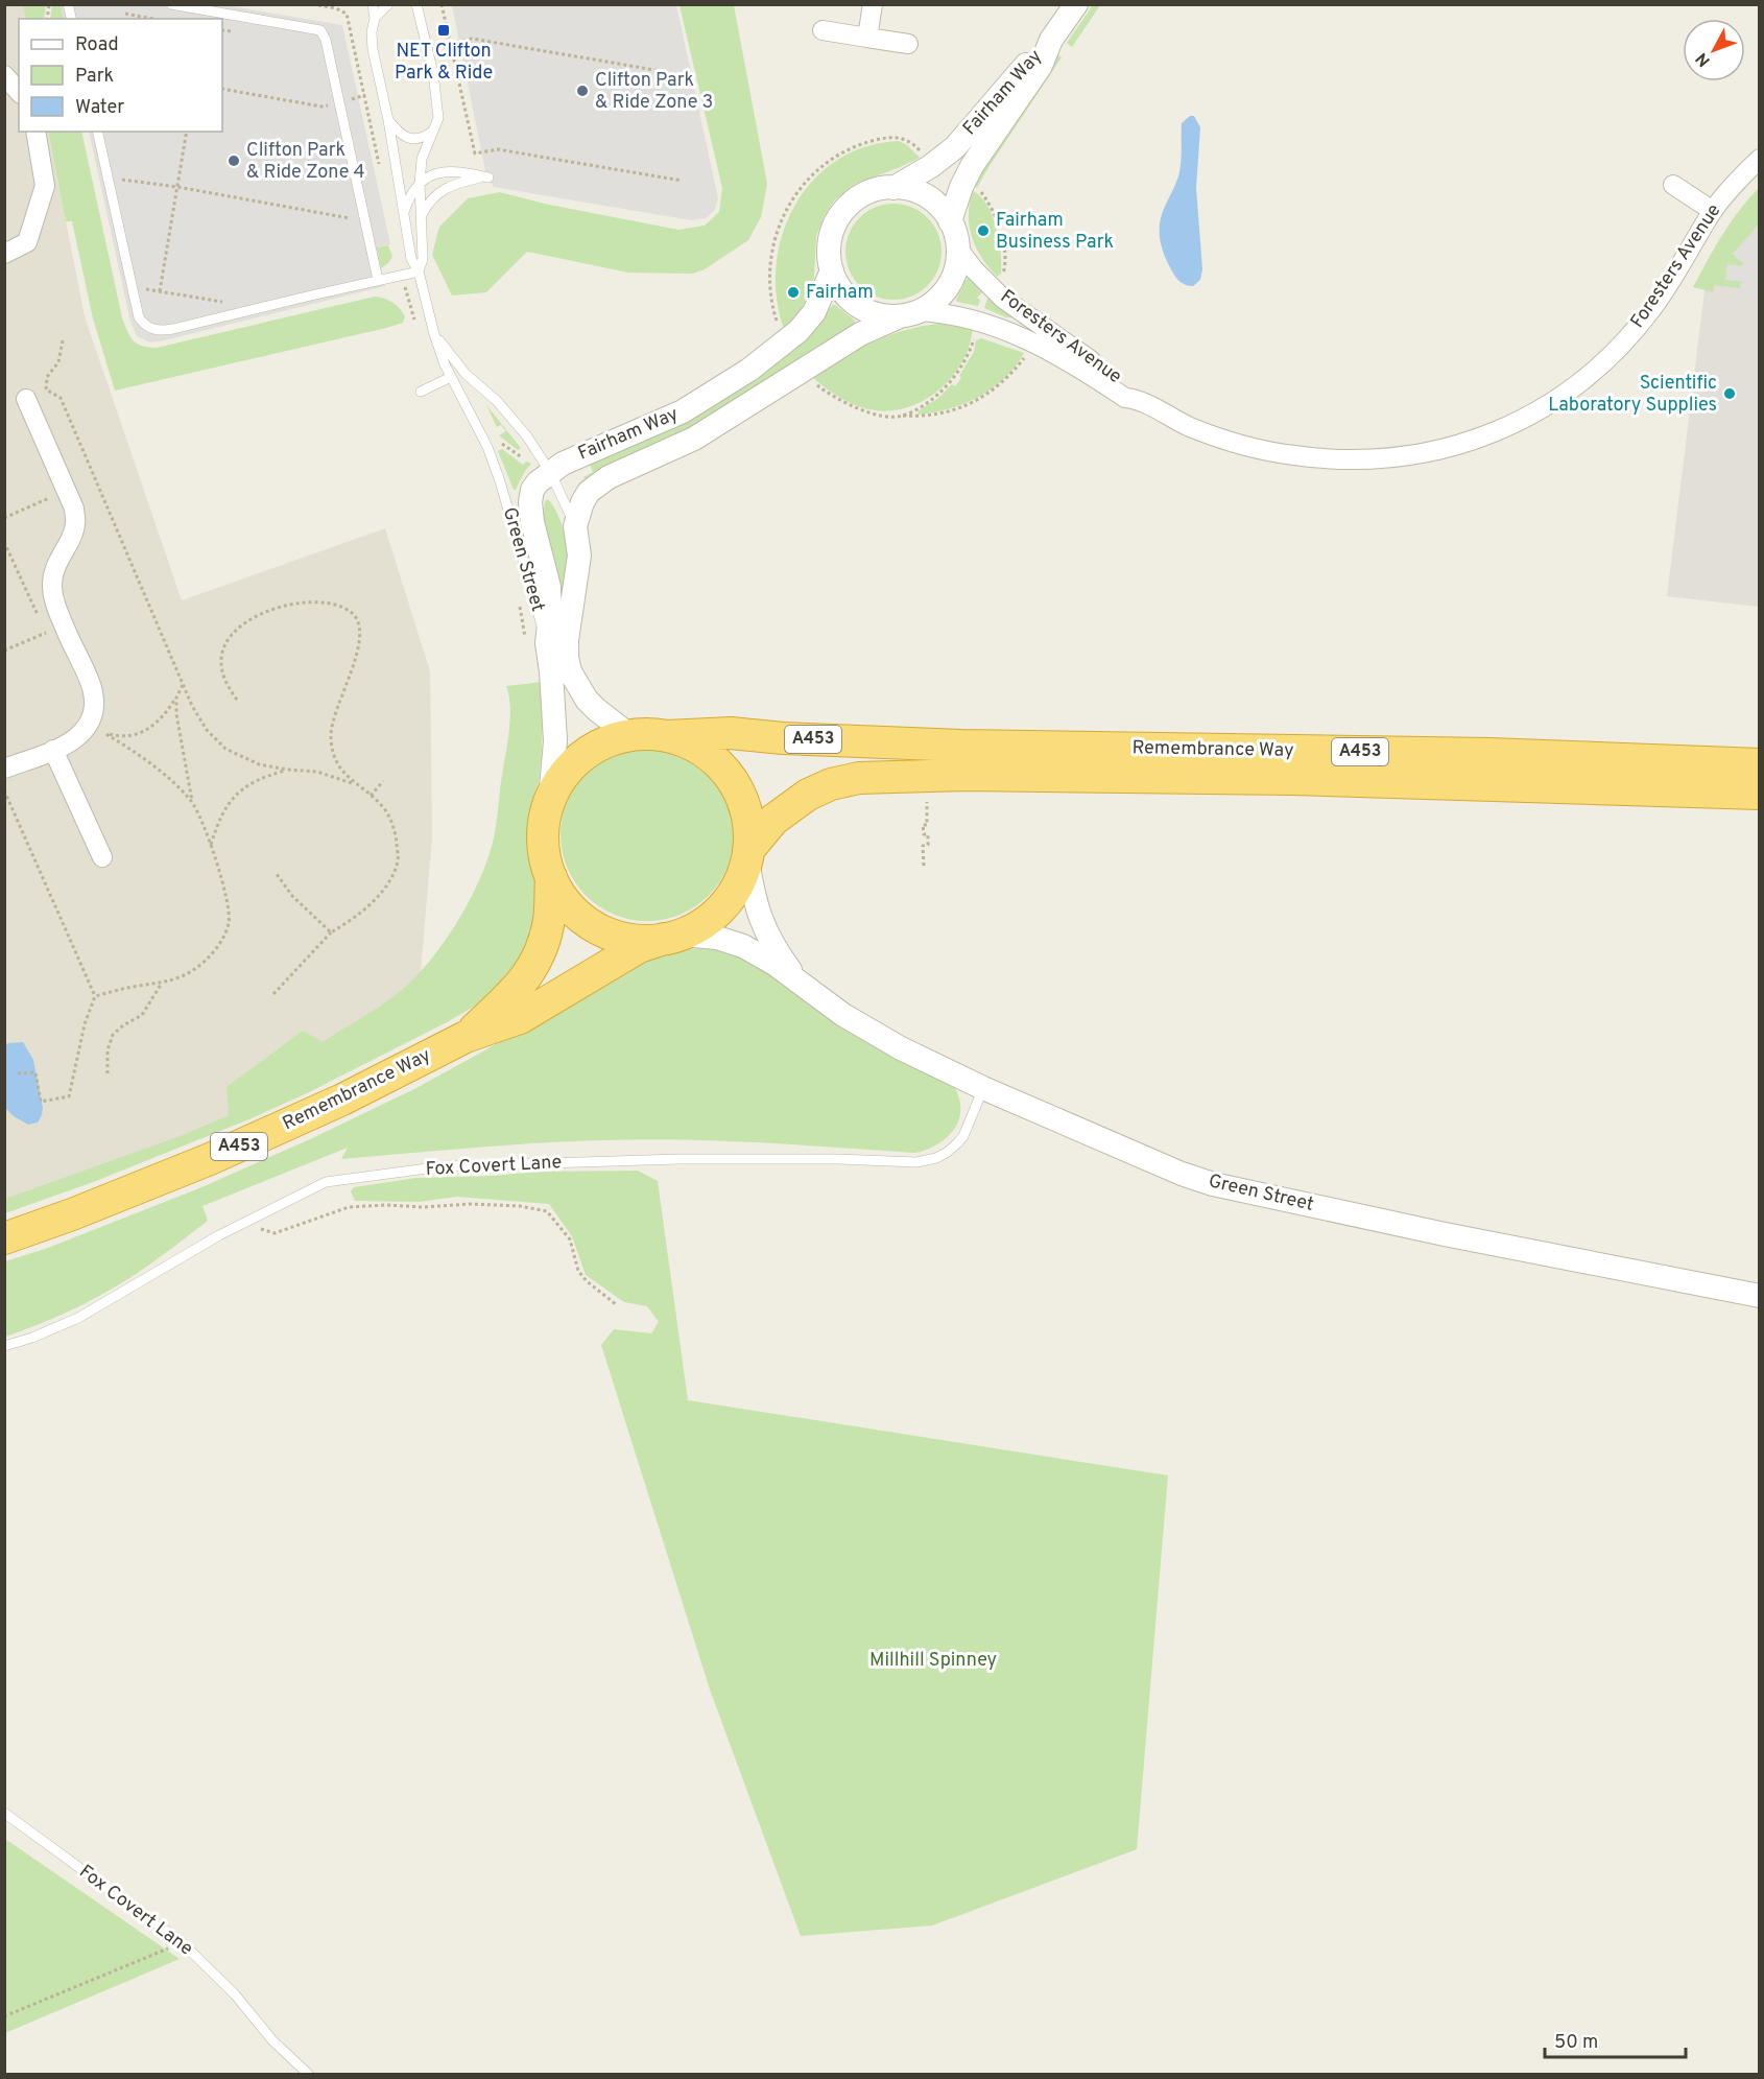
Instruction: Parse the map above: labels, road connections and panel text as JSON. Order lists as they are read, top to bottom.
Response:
{
  "streets": {
    "highway": ["A453", "Remembrance Way"],
    "street": ["Fairham Way", "Foresters Avenue", "Green Street"],
    "lane": ["Fox Covert Lane"]
  },
  "crossings": [
    ["Fairham Way", "Foresters Avenue"],
    ["Fairham Way", "Green Street"],
    ["Green Street", "Remembrance Way"],
    ["Green Street", "Fox Covert Lane"]
  ],
  "parks": ["Millhill Spinney"],
  "places": {
    "transit": ["NET Clifton Park & Ride"],
    "other": [
      "Clifton Park & Ride Zone 3",
      "Clifton Park & Ride Zone 4",
      "Fairham Business Park",
      "Fairham",
      "Scientific Laboratory Supplies"
    ]
  },
  "legend": ["Road", "Park", "Water"],
  "scale_bar": "50 m",
  "north": "bottom left"
}
